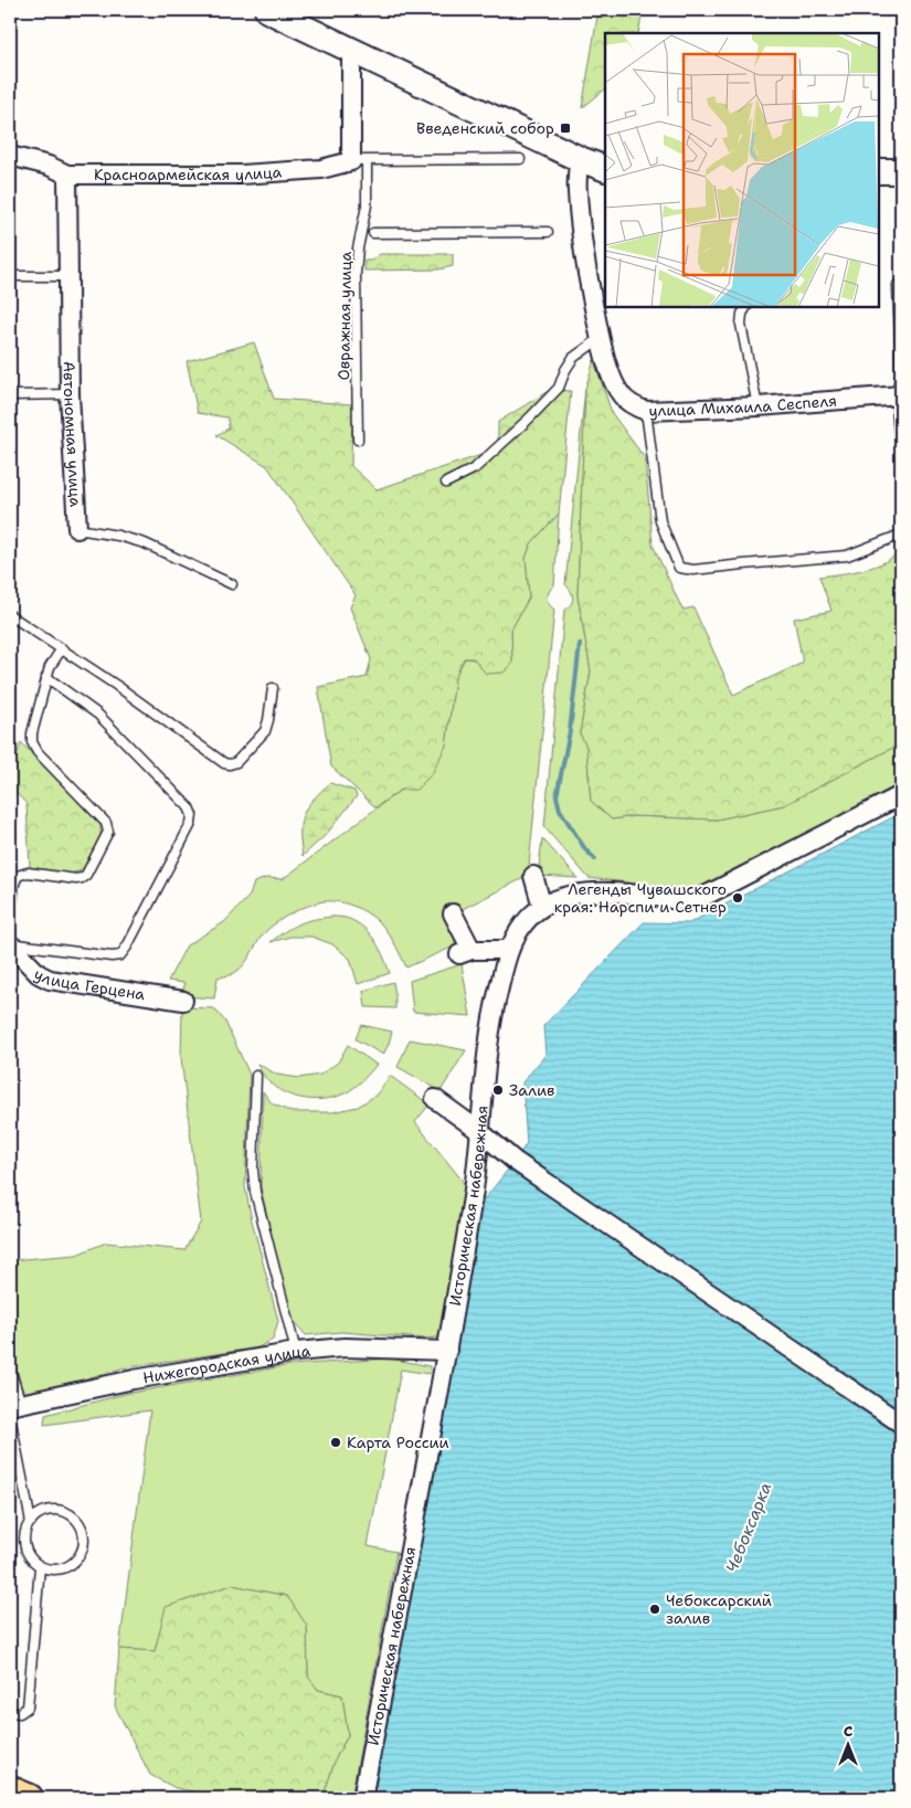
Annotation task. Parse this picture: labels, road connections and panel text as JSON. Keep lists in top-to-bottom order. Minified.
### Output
{"streets":{"street":["Красноармейская улица","улица Михаила Сеспеля","Автономная улица","улица Герцена","Историческая набережная","Нижегородская улица"],"lane":["Овражная улица"]},"crossings":[["Красноармейская улица","Овражная улица"],["Красноармейская улица","Автономная улица"],["Историческая набережная","Нижегородская улица"]],"water":["Чебоксарка"],"places":{"transit":["Введенский собор"],"other":["Легенды Чувашского края: Нарспи и Сетнер","Залив","Карта России","Чебоксарский залив"]},"north":"top"}
